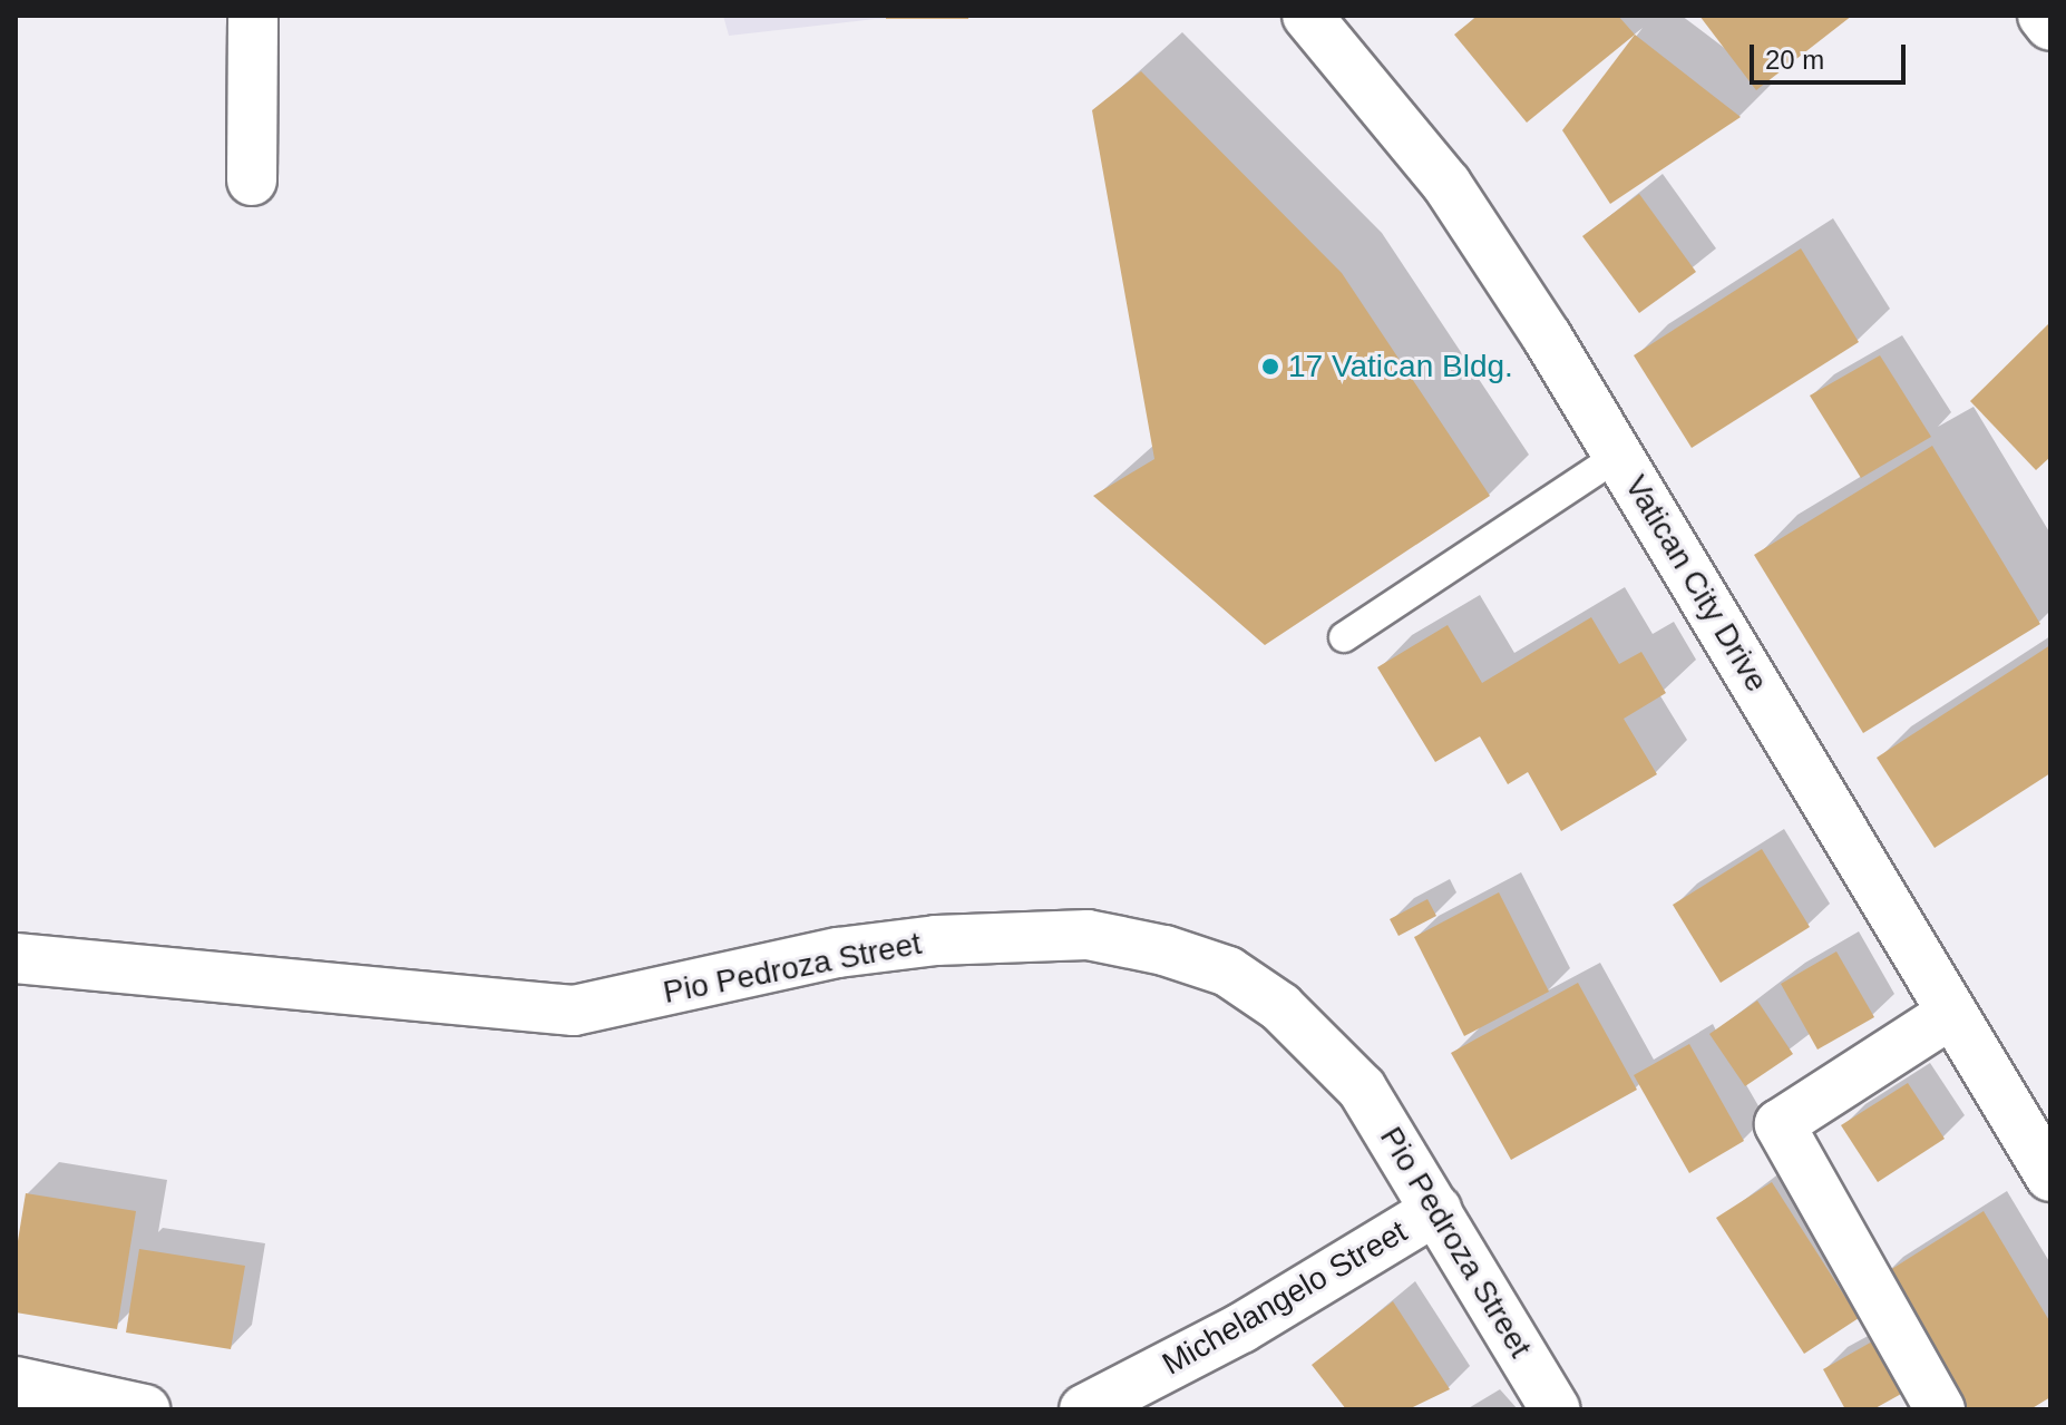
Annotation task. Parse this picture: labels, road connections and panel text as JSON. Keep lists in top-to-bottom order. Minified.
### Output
{"streets":{"street":["Vatican City Drive","Pio Pedroza Street","Michelangelo Street"]},"crossings":[["Pio Pedroza Street","Michelangelo Street"]],"places":["17 Vatican Bldg."],"scale_bar":"20 m"}
